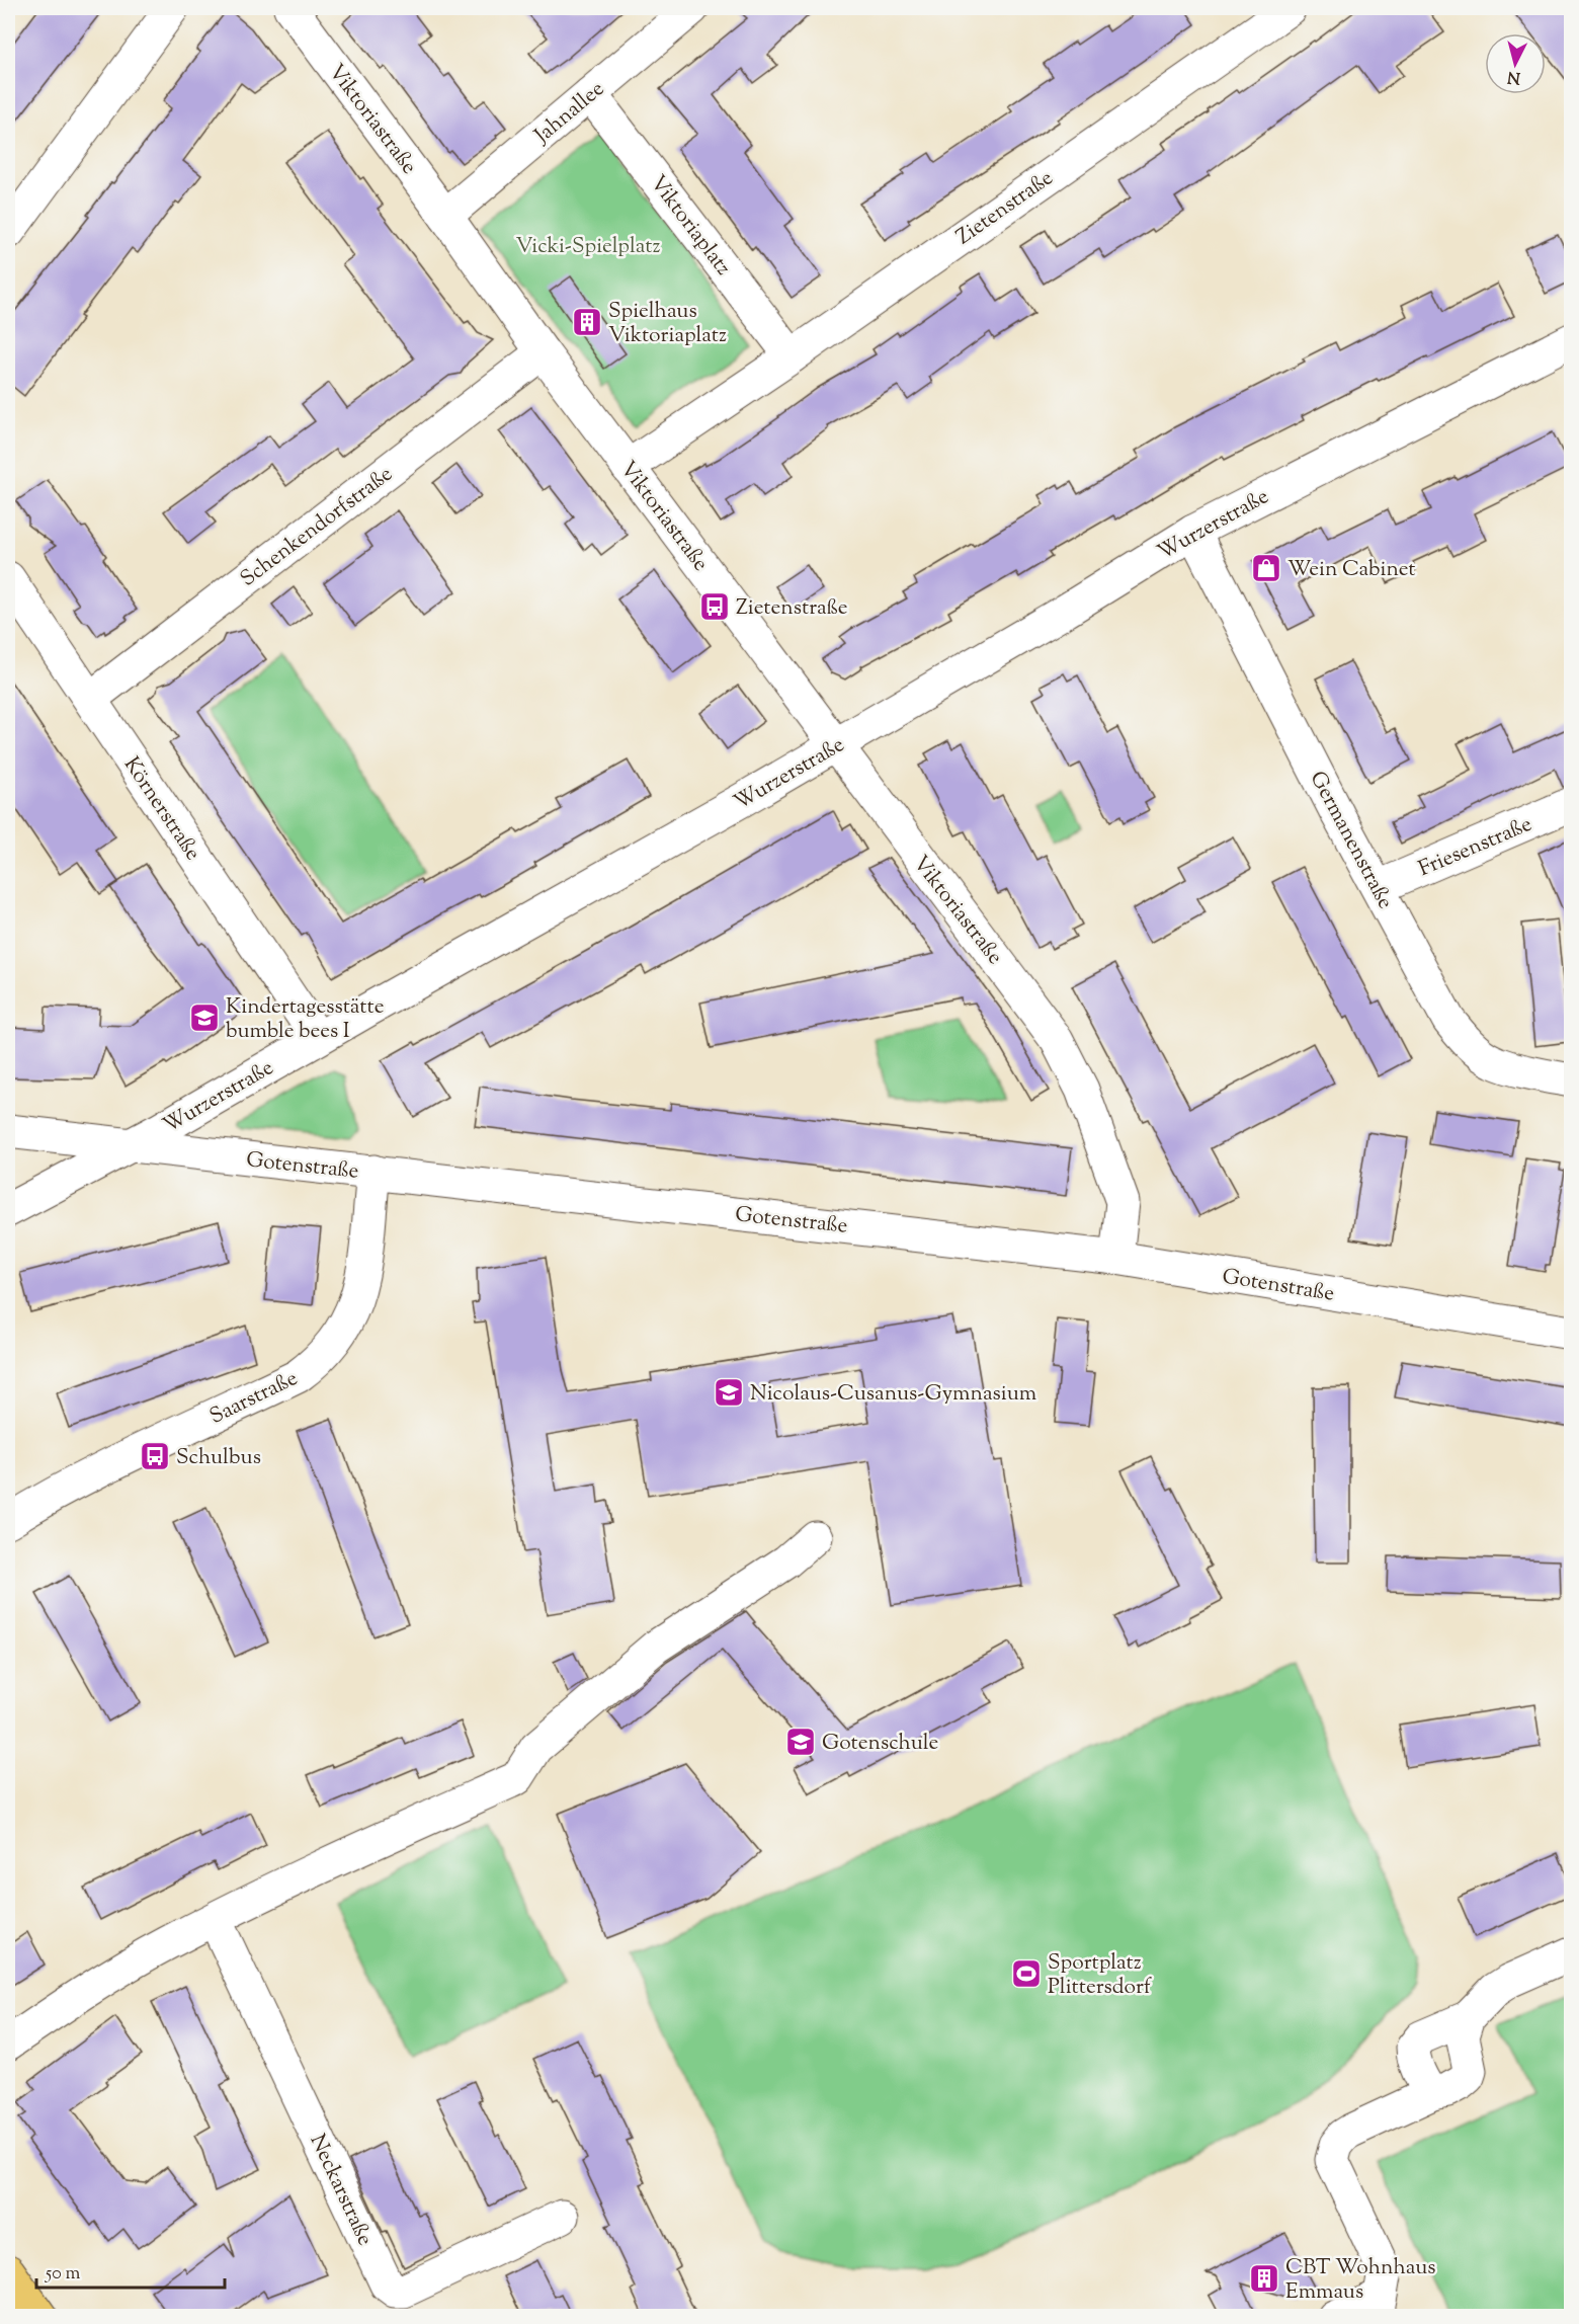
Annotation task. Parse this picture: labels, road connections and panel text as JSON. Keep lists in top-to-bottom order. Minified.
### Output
{"streets":{"street":["Jahnallee","Viktoriastraße","Zietenstraße","Viktoriaplatz","Wurzerstraße","Schenkendorfstraße","Körnerstraße","Germanenstraße","Friesenstraße","Gotenstraße","Saarstraße","Neckarstraße"]},"crossings":[["Jahnallee","Viktoriastraße"],["Jahnallee","Viktoriaplatz"],["Viktoriastraße","Zietenstraße"],["Viktoriastraße","Wurzerstraße"],["Viktoriastraße","Schenkendorfstraße"],["Viktoriastraße","Gotenstraße"],["Zietenstraße","Viktoriaplatz"],["Wurzerstraße","Körnerstraße"],["Wurzerstraße","Germanenstraße"],["Wurzerstraße","Gotenstraße"],["Schenkendorfstraße","Körnerstraße"],["Germanenstraße","Friesenstraße"],["Gotenstraße","Saarstraße"]],"parks":["Vicki-Spielplatz"],"places":{"building":["Spielhaus Viktoriaplatz","CBT Wohnhaus Emmaus"],"shop":["Wein Cabinet"],"bus stop":["Zietenstraße","Schulbus"],"school or university":["Kindertagesstätte bumble bees I","Nicolaus-Cusanus-Gymnasium","Gotenschule"],"sports":["Sportplatz Plittersdorf"]},"scale_bar":"50 m","north":"bottom"}
